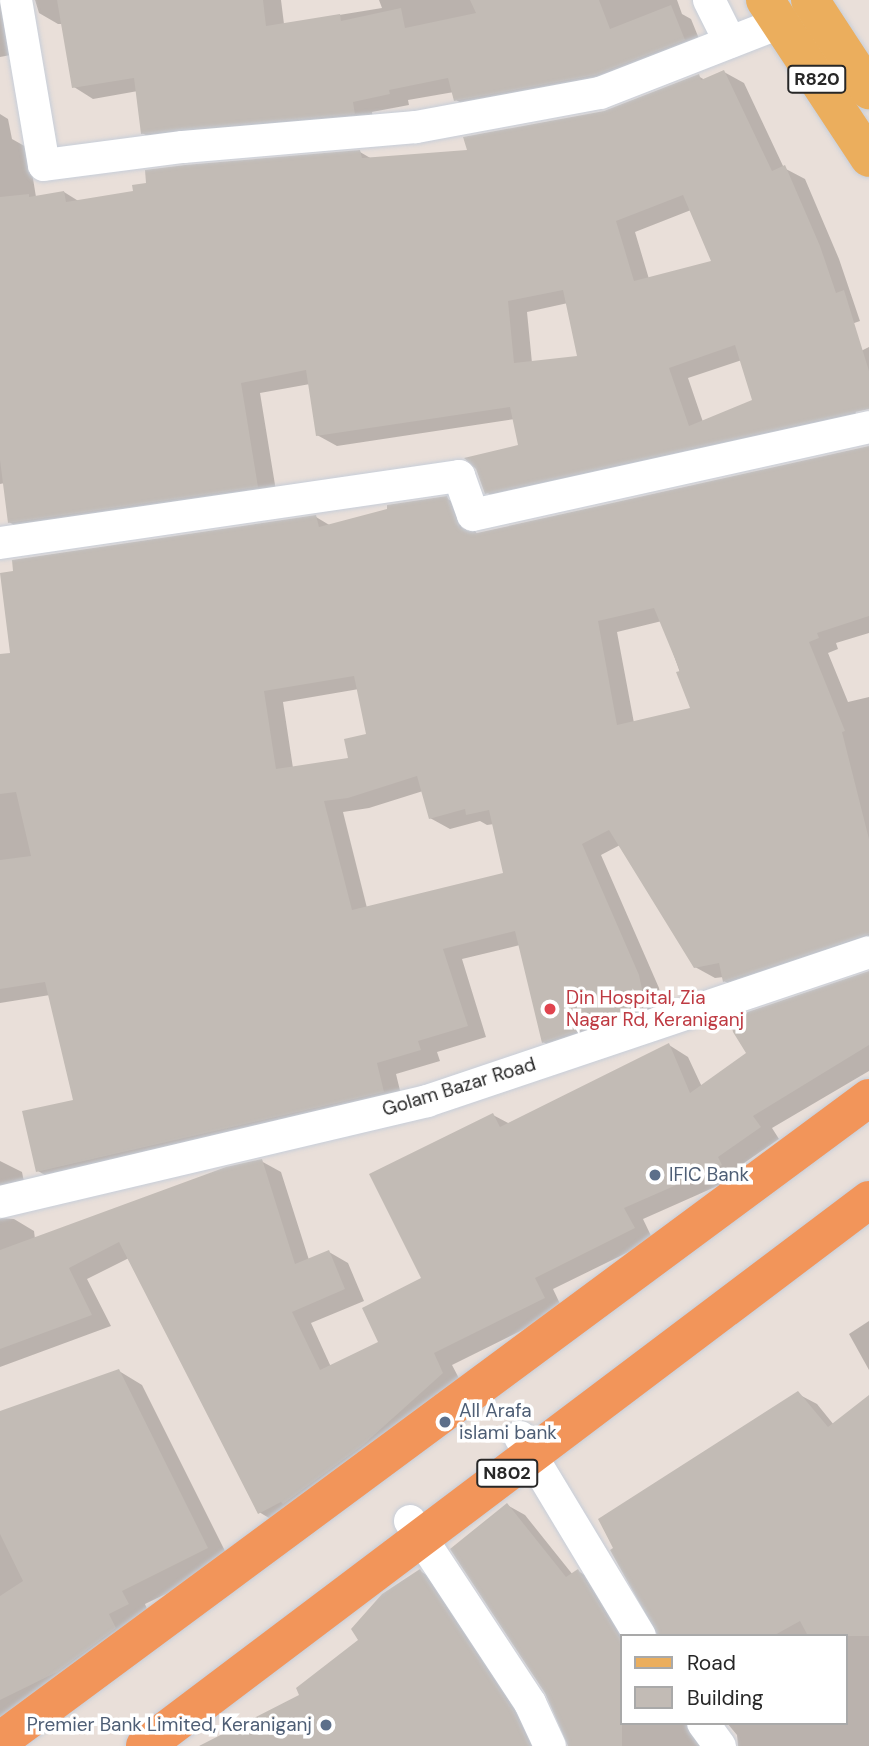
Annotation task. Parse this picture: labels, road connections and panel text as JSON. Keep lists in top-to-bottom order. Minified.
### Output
{"streets":{"highway":["N802"],"main road":["R820"],"street":["Golam Bazar Road"]},"places":["Din Hospital, Zia Nagar Rd, Keraniganj","IFIC Bank","All Arafa islami bank","Premier Bank Limited, Keraniganj"],"legend":["Road","Building"]}
